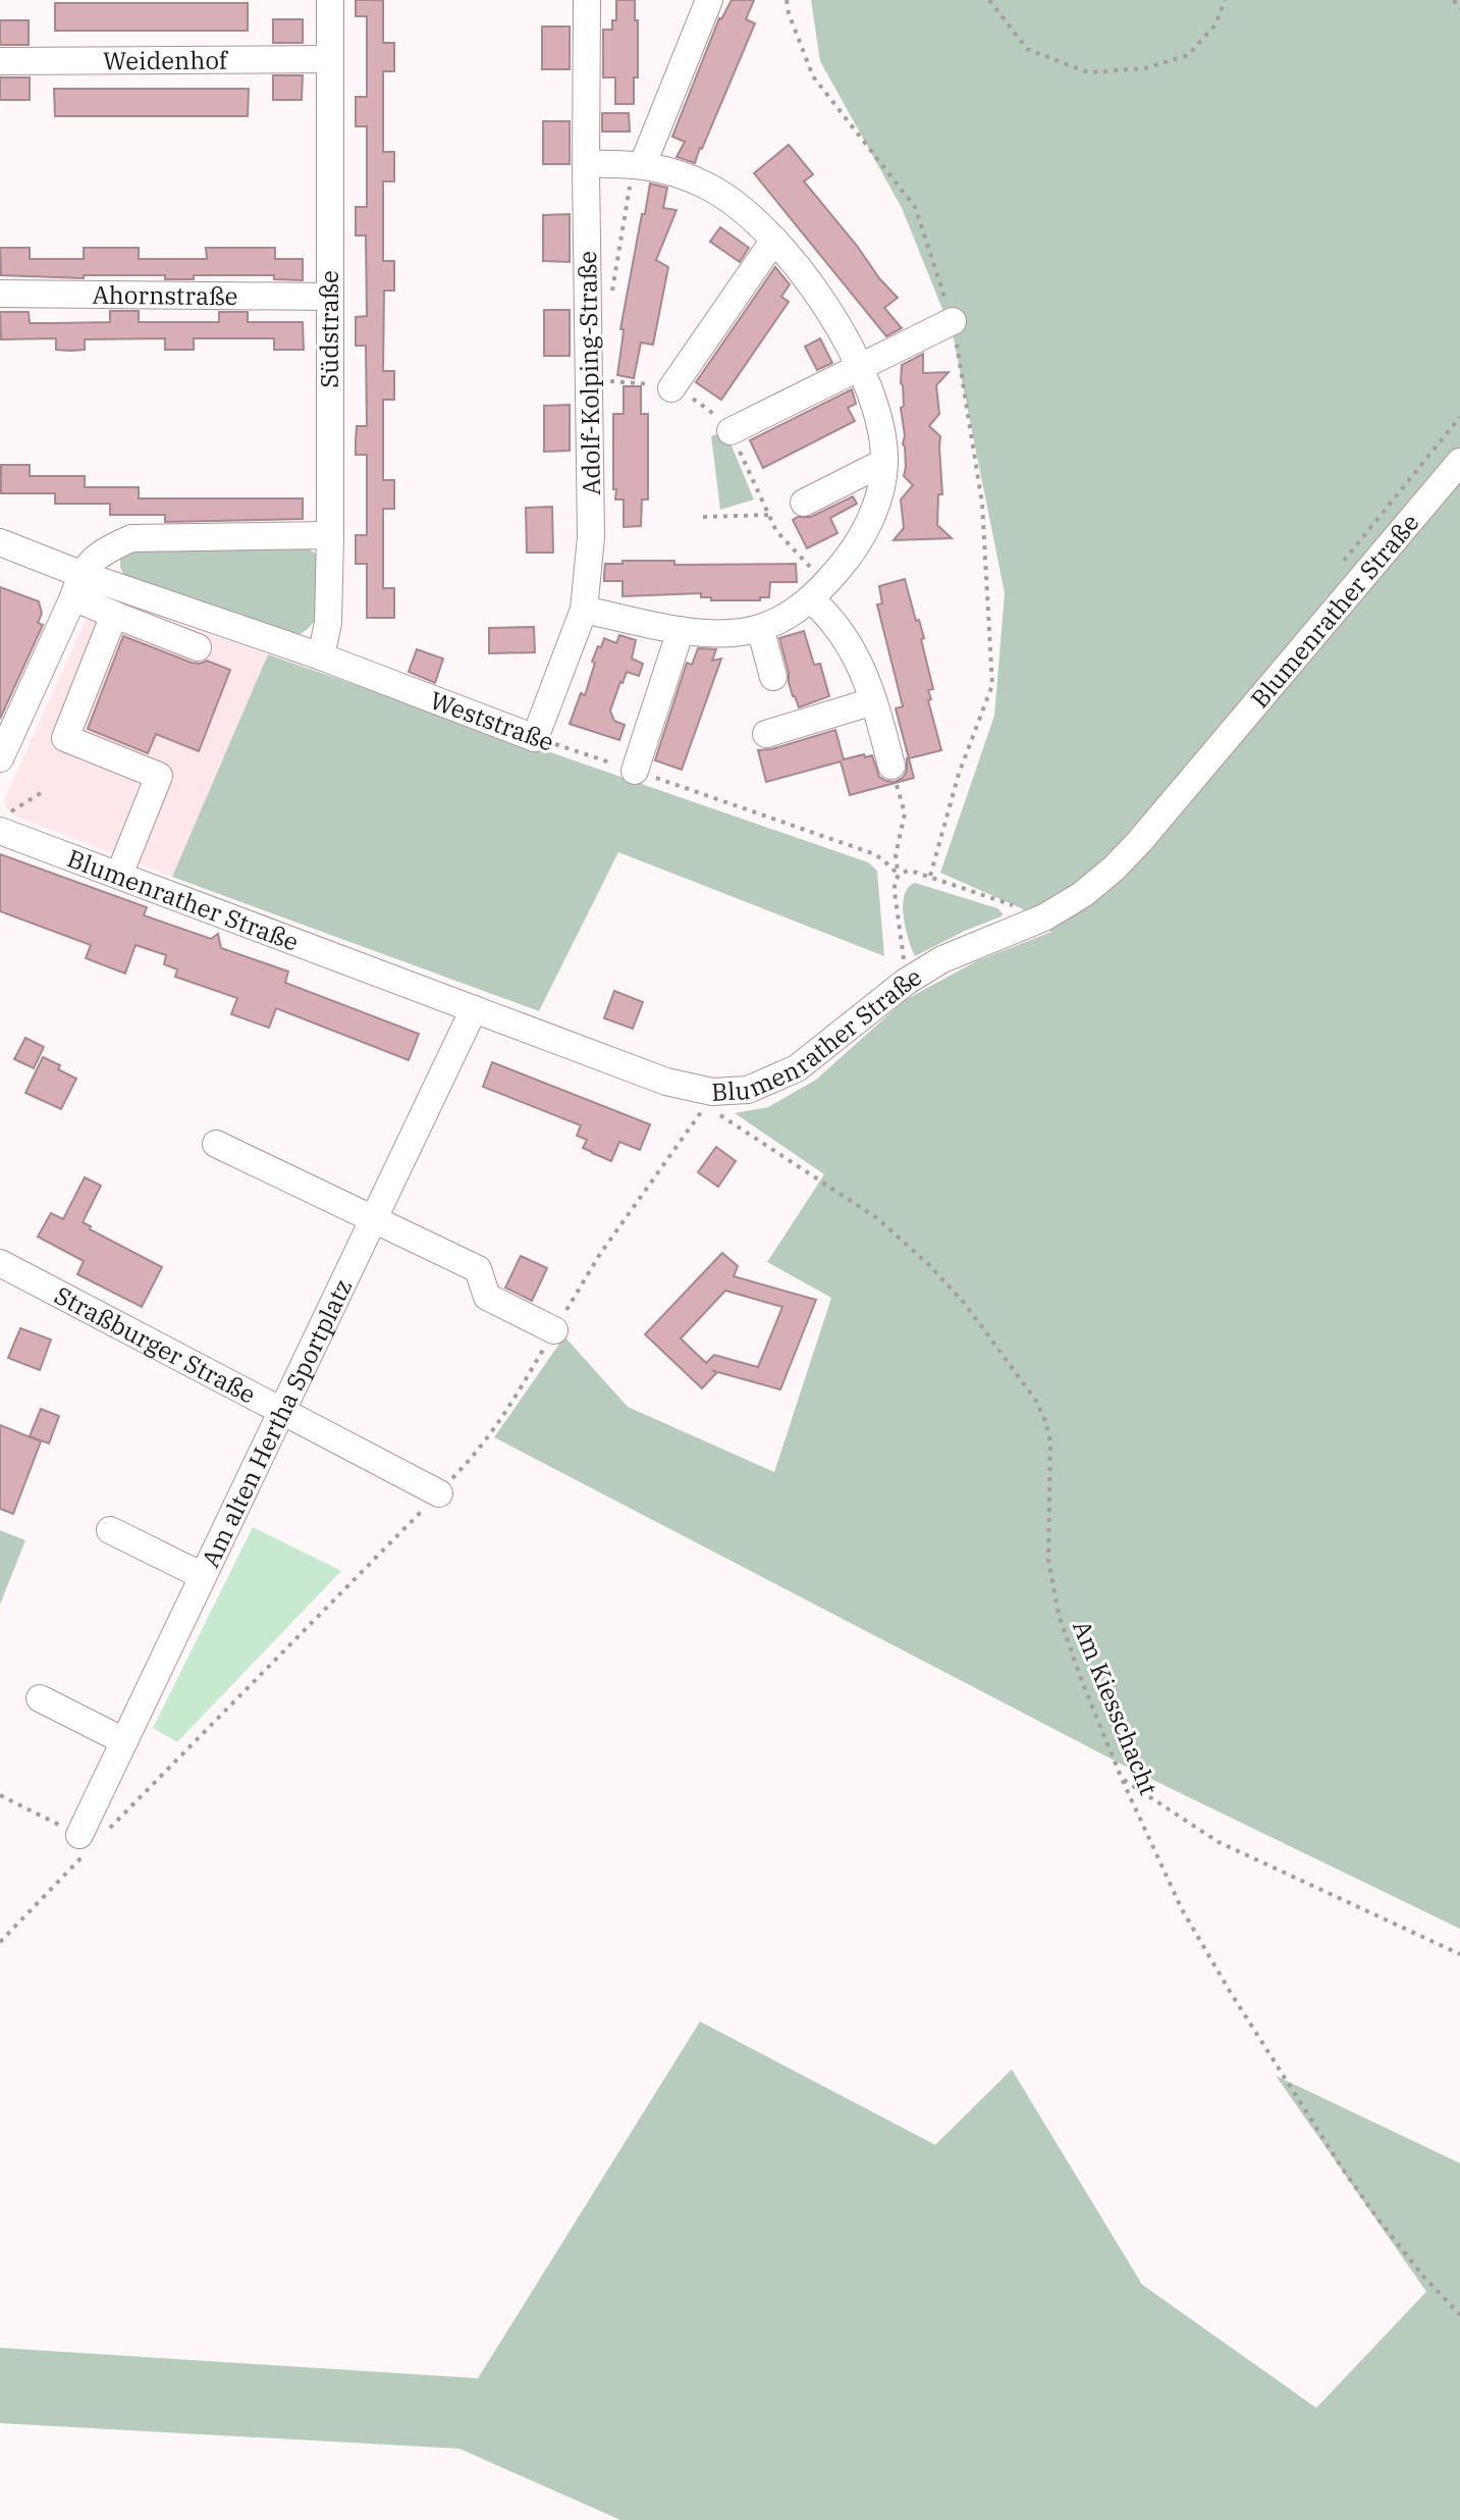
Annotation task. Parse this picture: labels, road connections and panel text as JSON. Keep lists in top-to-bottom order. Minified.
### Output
{"streets":{"street":["Weidenhof","Ahornstraße","Südstraße","Adolf-Kolping-Straße","Blumenrather Straße","Weststraße","Straßburger Straße","Am alten Hertha Sportplatz"],"path":["Am Kiesschacht"]},"crossings":[["Weidenhof","Südstraße"],["Ahornstraße","Südstraße"],["Südstraße","Weststraße"],["Adolf-Kolping-Straße","Weststraße"],["Blumenrather Straße","Am alten Hertha Sportplatz"],["Straßburger Straße","Am alten Hertha Sportplatz"]]}
